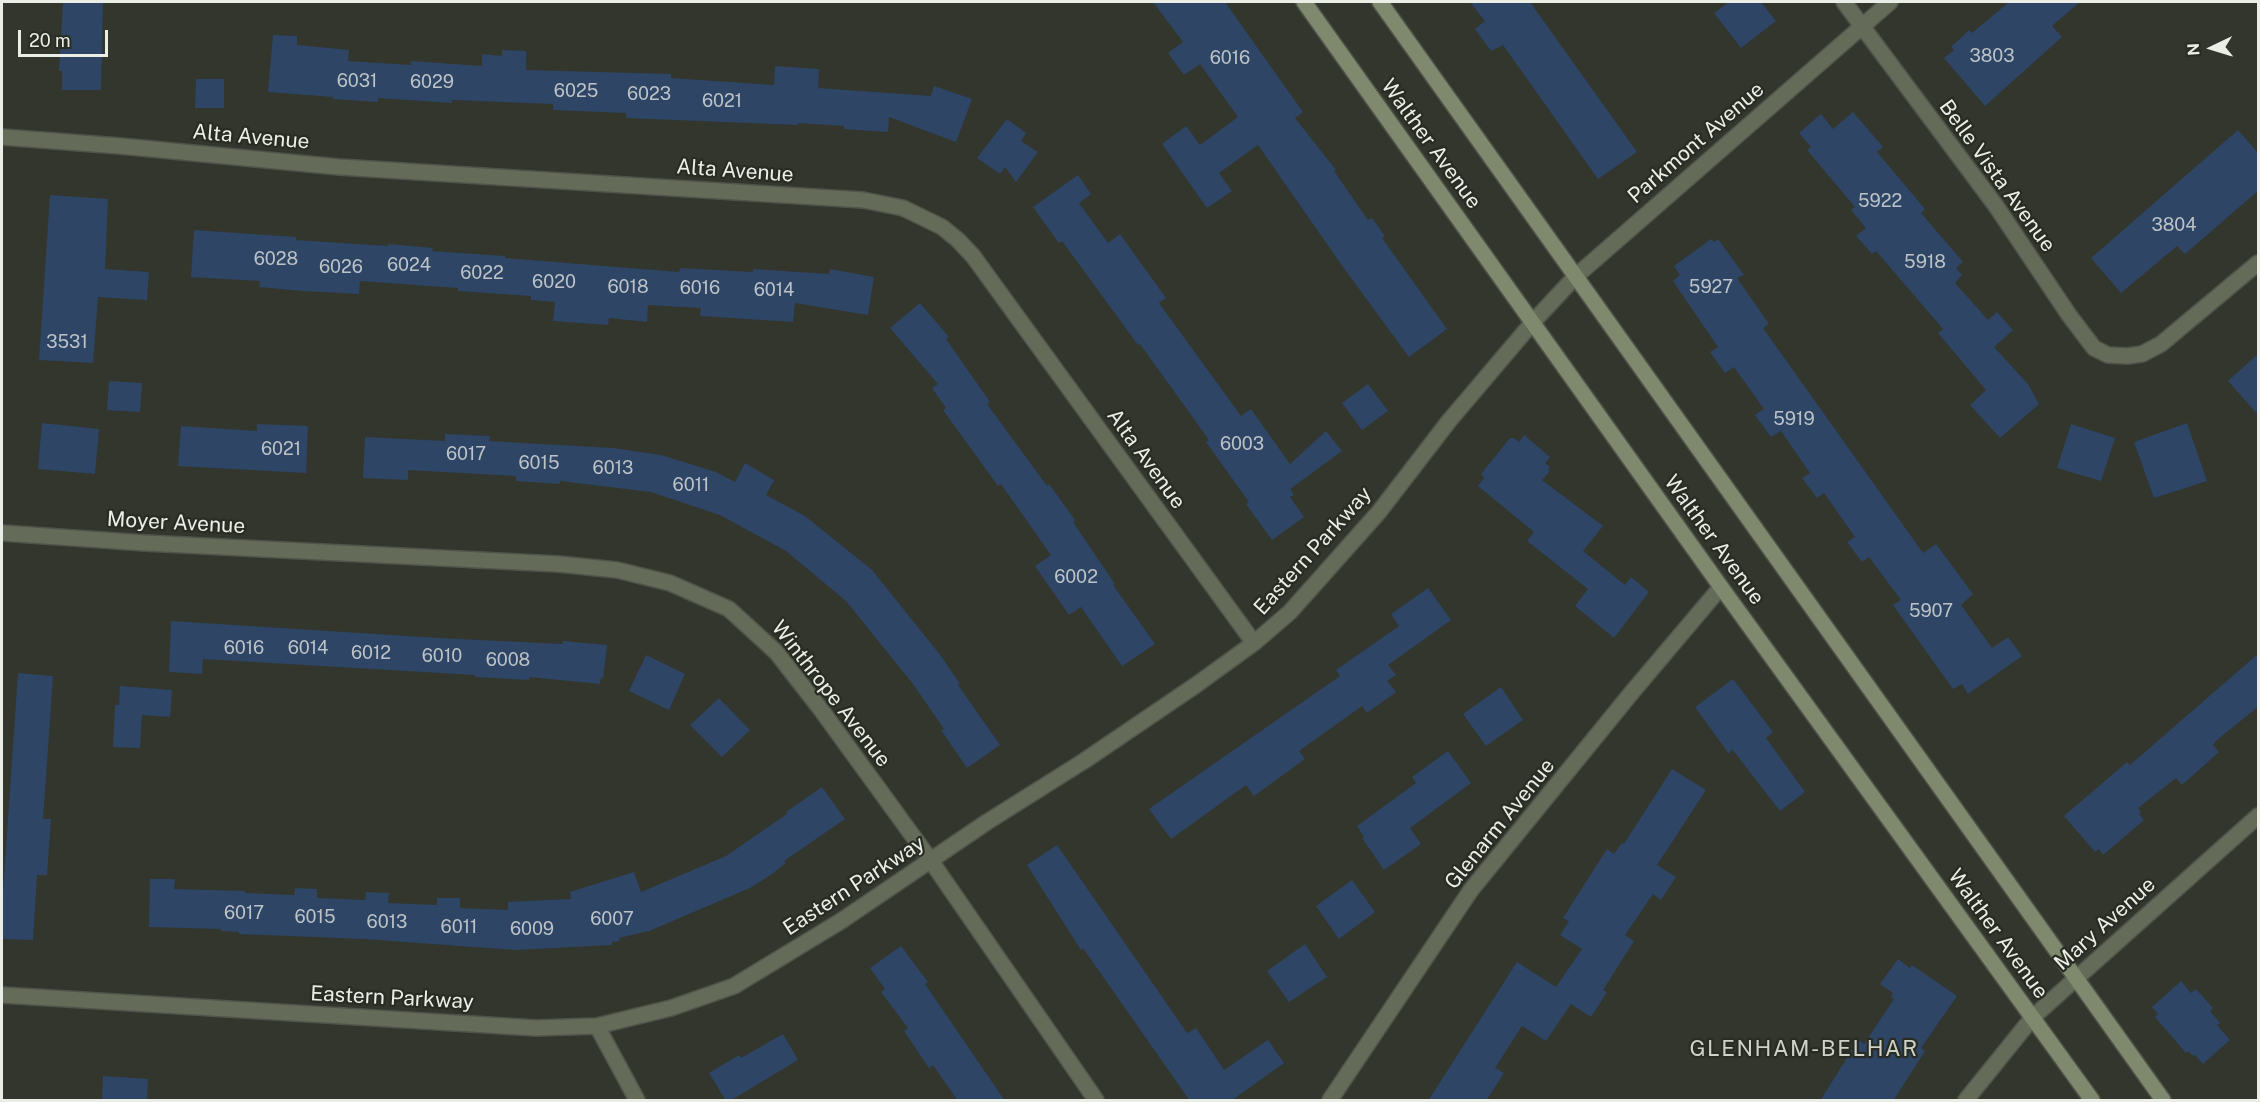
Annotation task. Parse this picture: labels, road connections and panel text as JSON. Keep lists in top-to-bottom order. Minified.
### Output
{"streets":{"main road":["Walther Avenue"],"street":["Alta Avenue","Parkmont Avenue","Belle Vista Avenue","Moyer Avenue","Eastern Parkway","Winthrope Avenue","Glenarm Avenue","Mary Avenue"]},"crossings":[["Alta Avenue","Eastern Parkway"],["Parkmont Avenue","Walther Avenue"],["Parkmont Avenue","Belle Vista Avenue"],["Parkmont Avenue","Eastern Parkway"],["Walther Avenue","Eastern Parkway"],["Walther Avenue","Glenarm Avenue"],["Walther Avenue","Mary Avenue"],["Moyer Avenue","Winthrope Avenue"],["Eastern Parkway","Winthrope Avenue"]],"districts":["GLENHAM-BELHAR"],"house_numbers":["3803","6016","6031","6029","6025","6023","6021","5922","3804","6028","5918","6024","6026","6022","6020","6018","5927","6016","6014","3531","5919","6003","6021","6017","6015","6013","6011","6002","5907","6016","6014","6012","6010","6008","6017","6015","6007","6013","6011","6009"],"scale_bar":"20 m","north":"left"}
